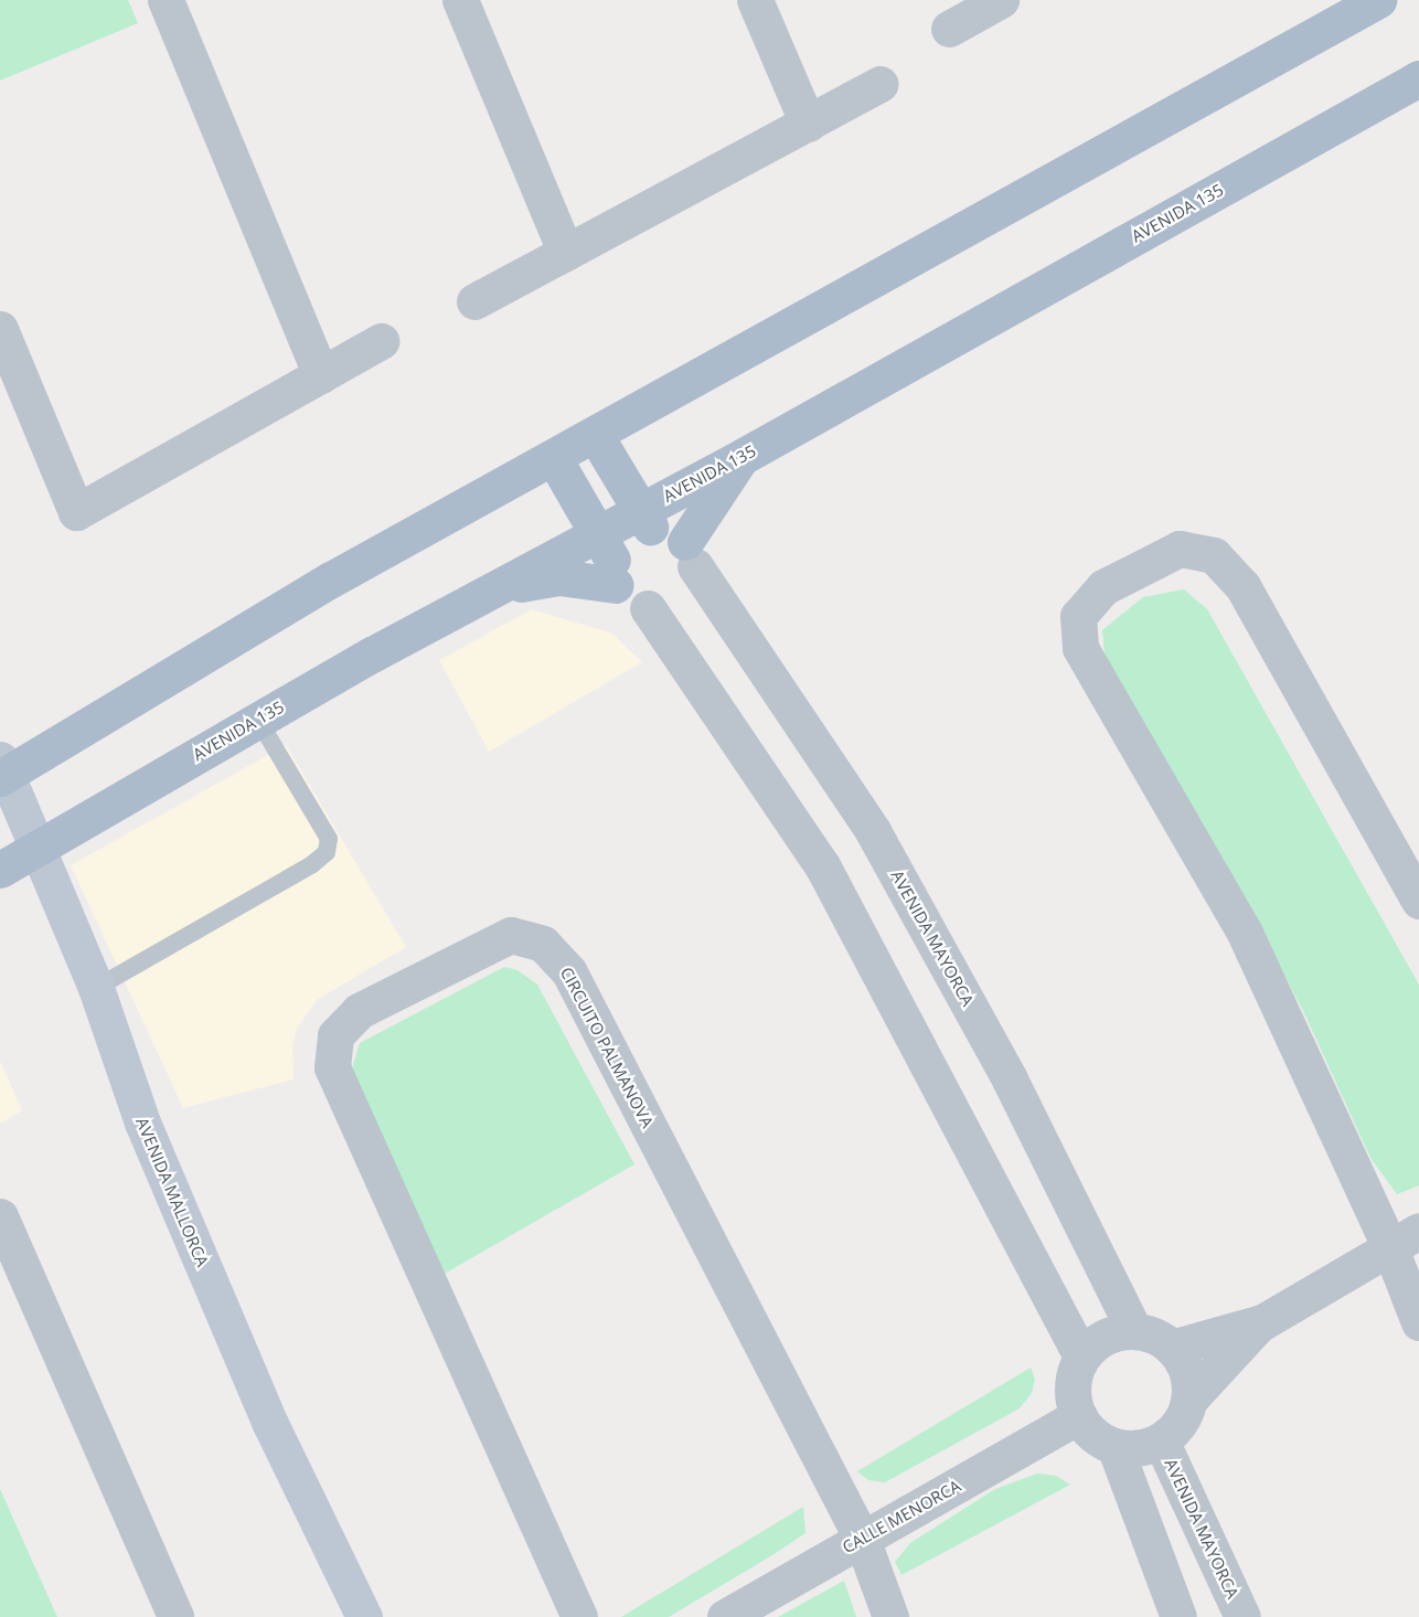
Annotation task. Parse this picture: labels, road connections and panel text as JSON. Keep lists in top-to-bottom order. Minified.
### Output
{"streets":{"main road":["AVENIDA 135","AVENIDA MALLORCA"],"street":["AVENIDA MAYORCA","CIRCUITO PALMANOVA","CALLE MENORCA"]},"crossings":[["AVENIDA 135","AVENIDA MAYORCA"],["AVENIDA 135","AVENIDA MALLORCA"],["AVENIDA MAYORCA","CALLE MENORCA"],["CIRCUITO PALMANOVA","CALLE MENORCA"]]}
